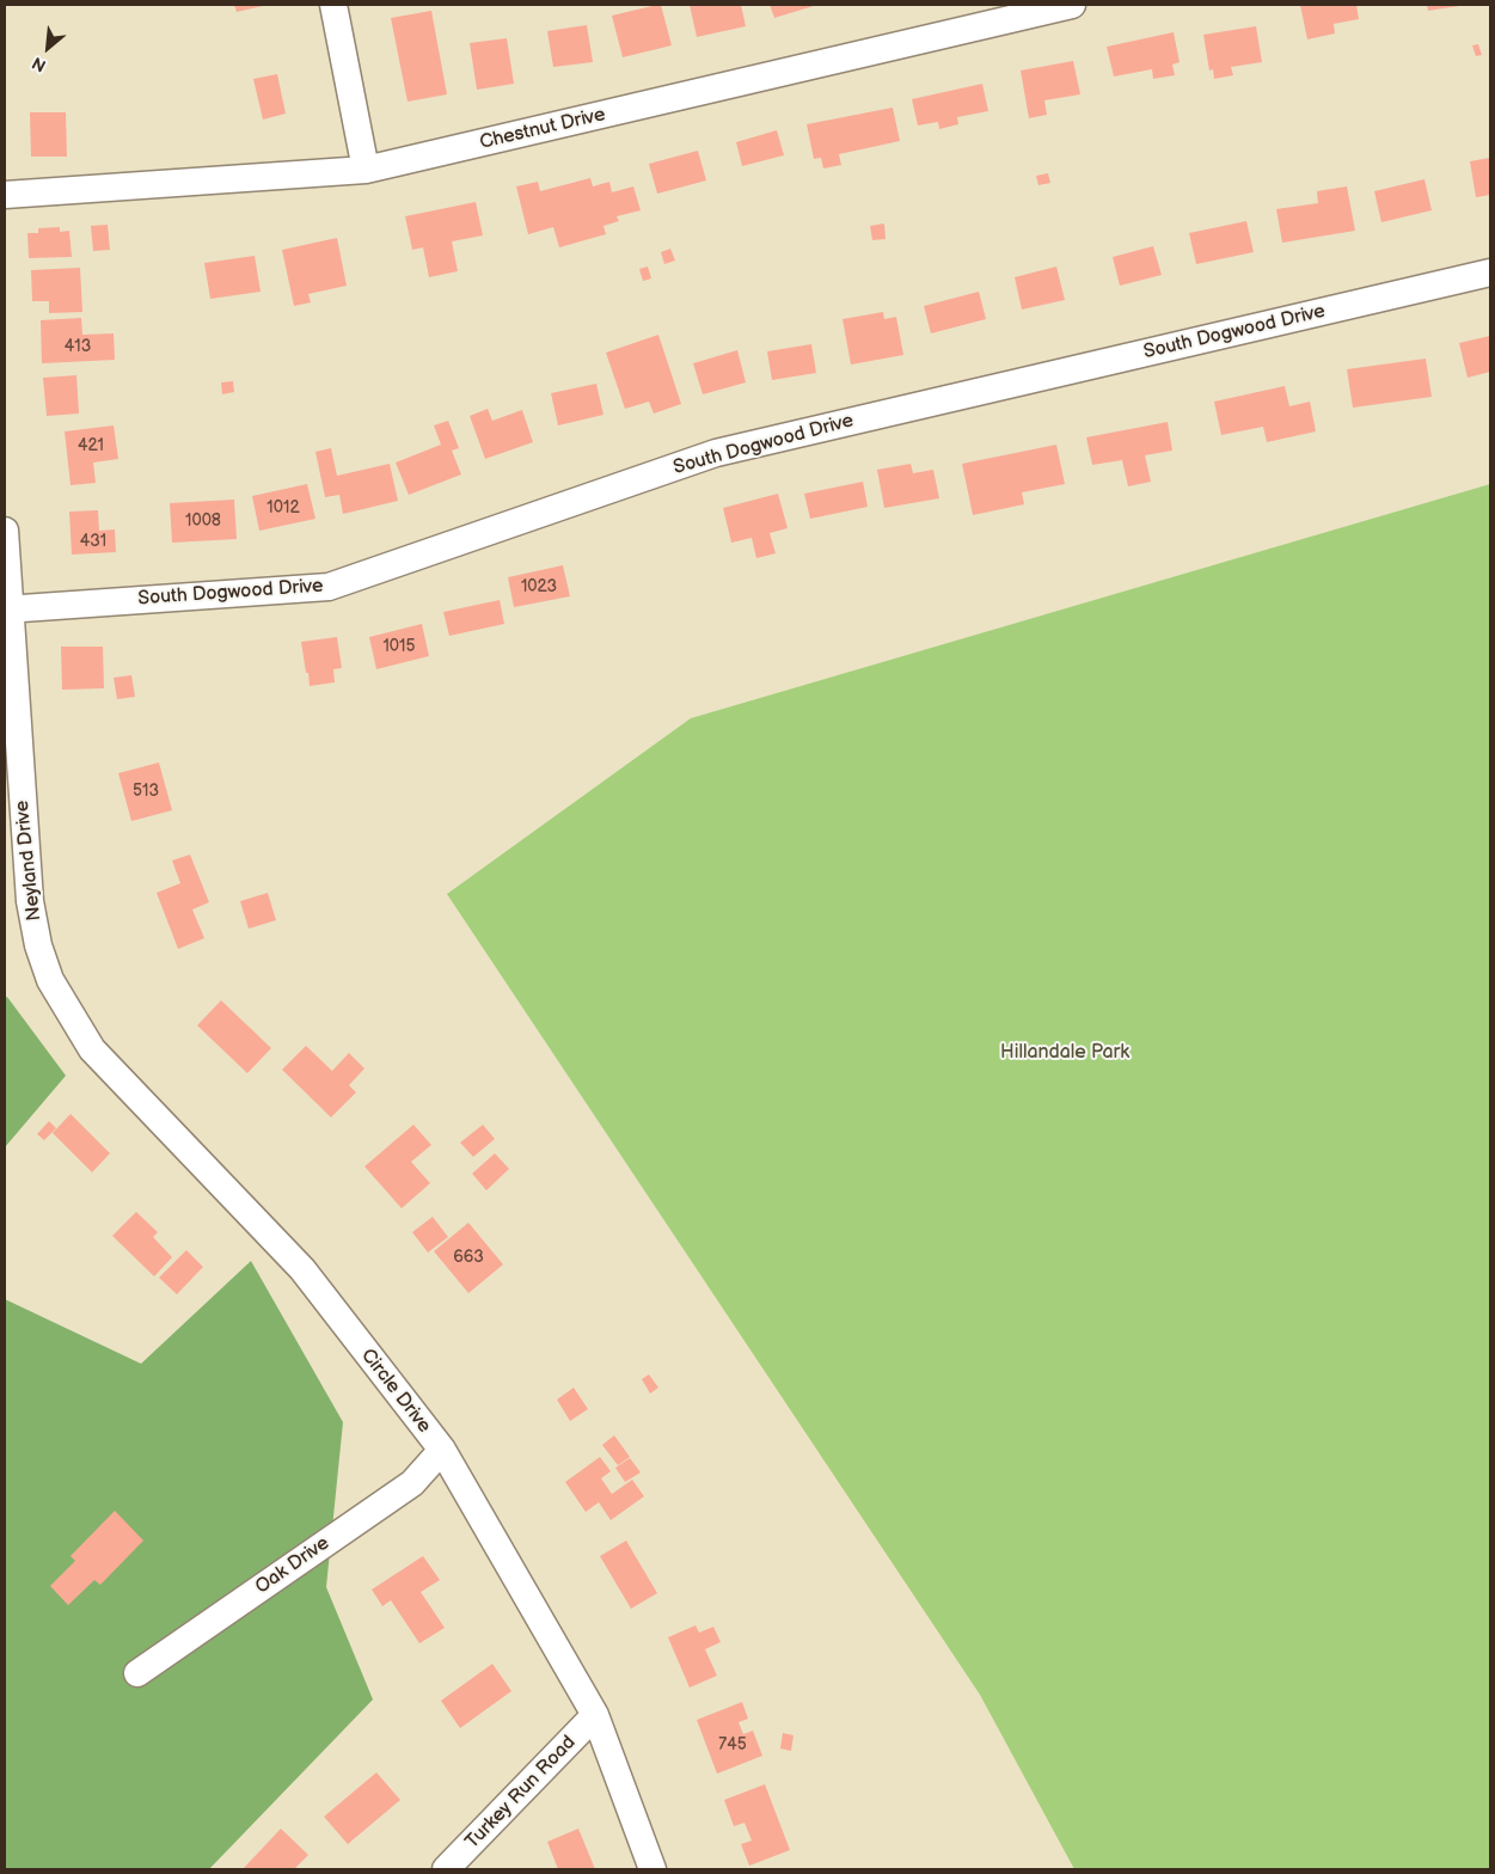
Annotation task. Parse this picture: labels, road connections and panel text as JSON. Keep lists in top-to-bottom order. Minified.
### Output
{"streets":{"street":["Chestnut Drive","South Dogwood Drive","Neyland Drive","Circle Drive","Oak Drive","Turkey Run Road"]},"crossings":[["South Dogwood Drive","Neyland Drive"],["Neyland Drive","Circle Drive"],["Circle Drive","Oak Drive"],["Circle Drive","Turkey Run Road"]],"parks":["Hillandale Park"],"house_numbers":["413","421","1012","1008","431","1023","1015","513","663","745"],"north":"bottom left"}
